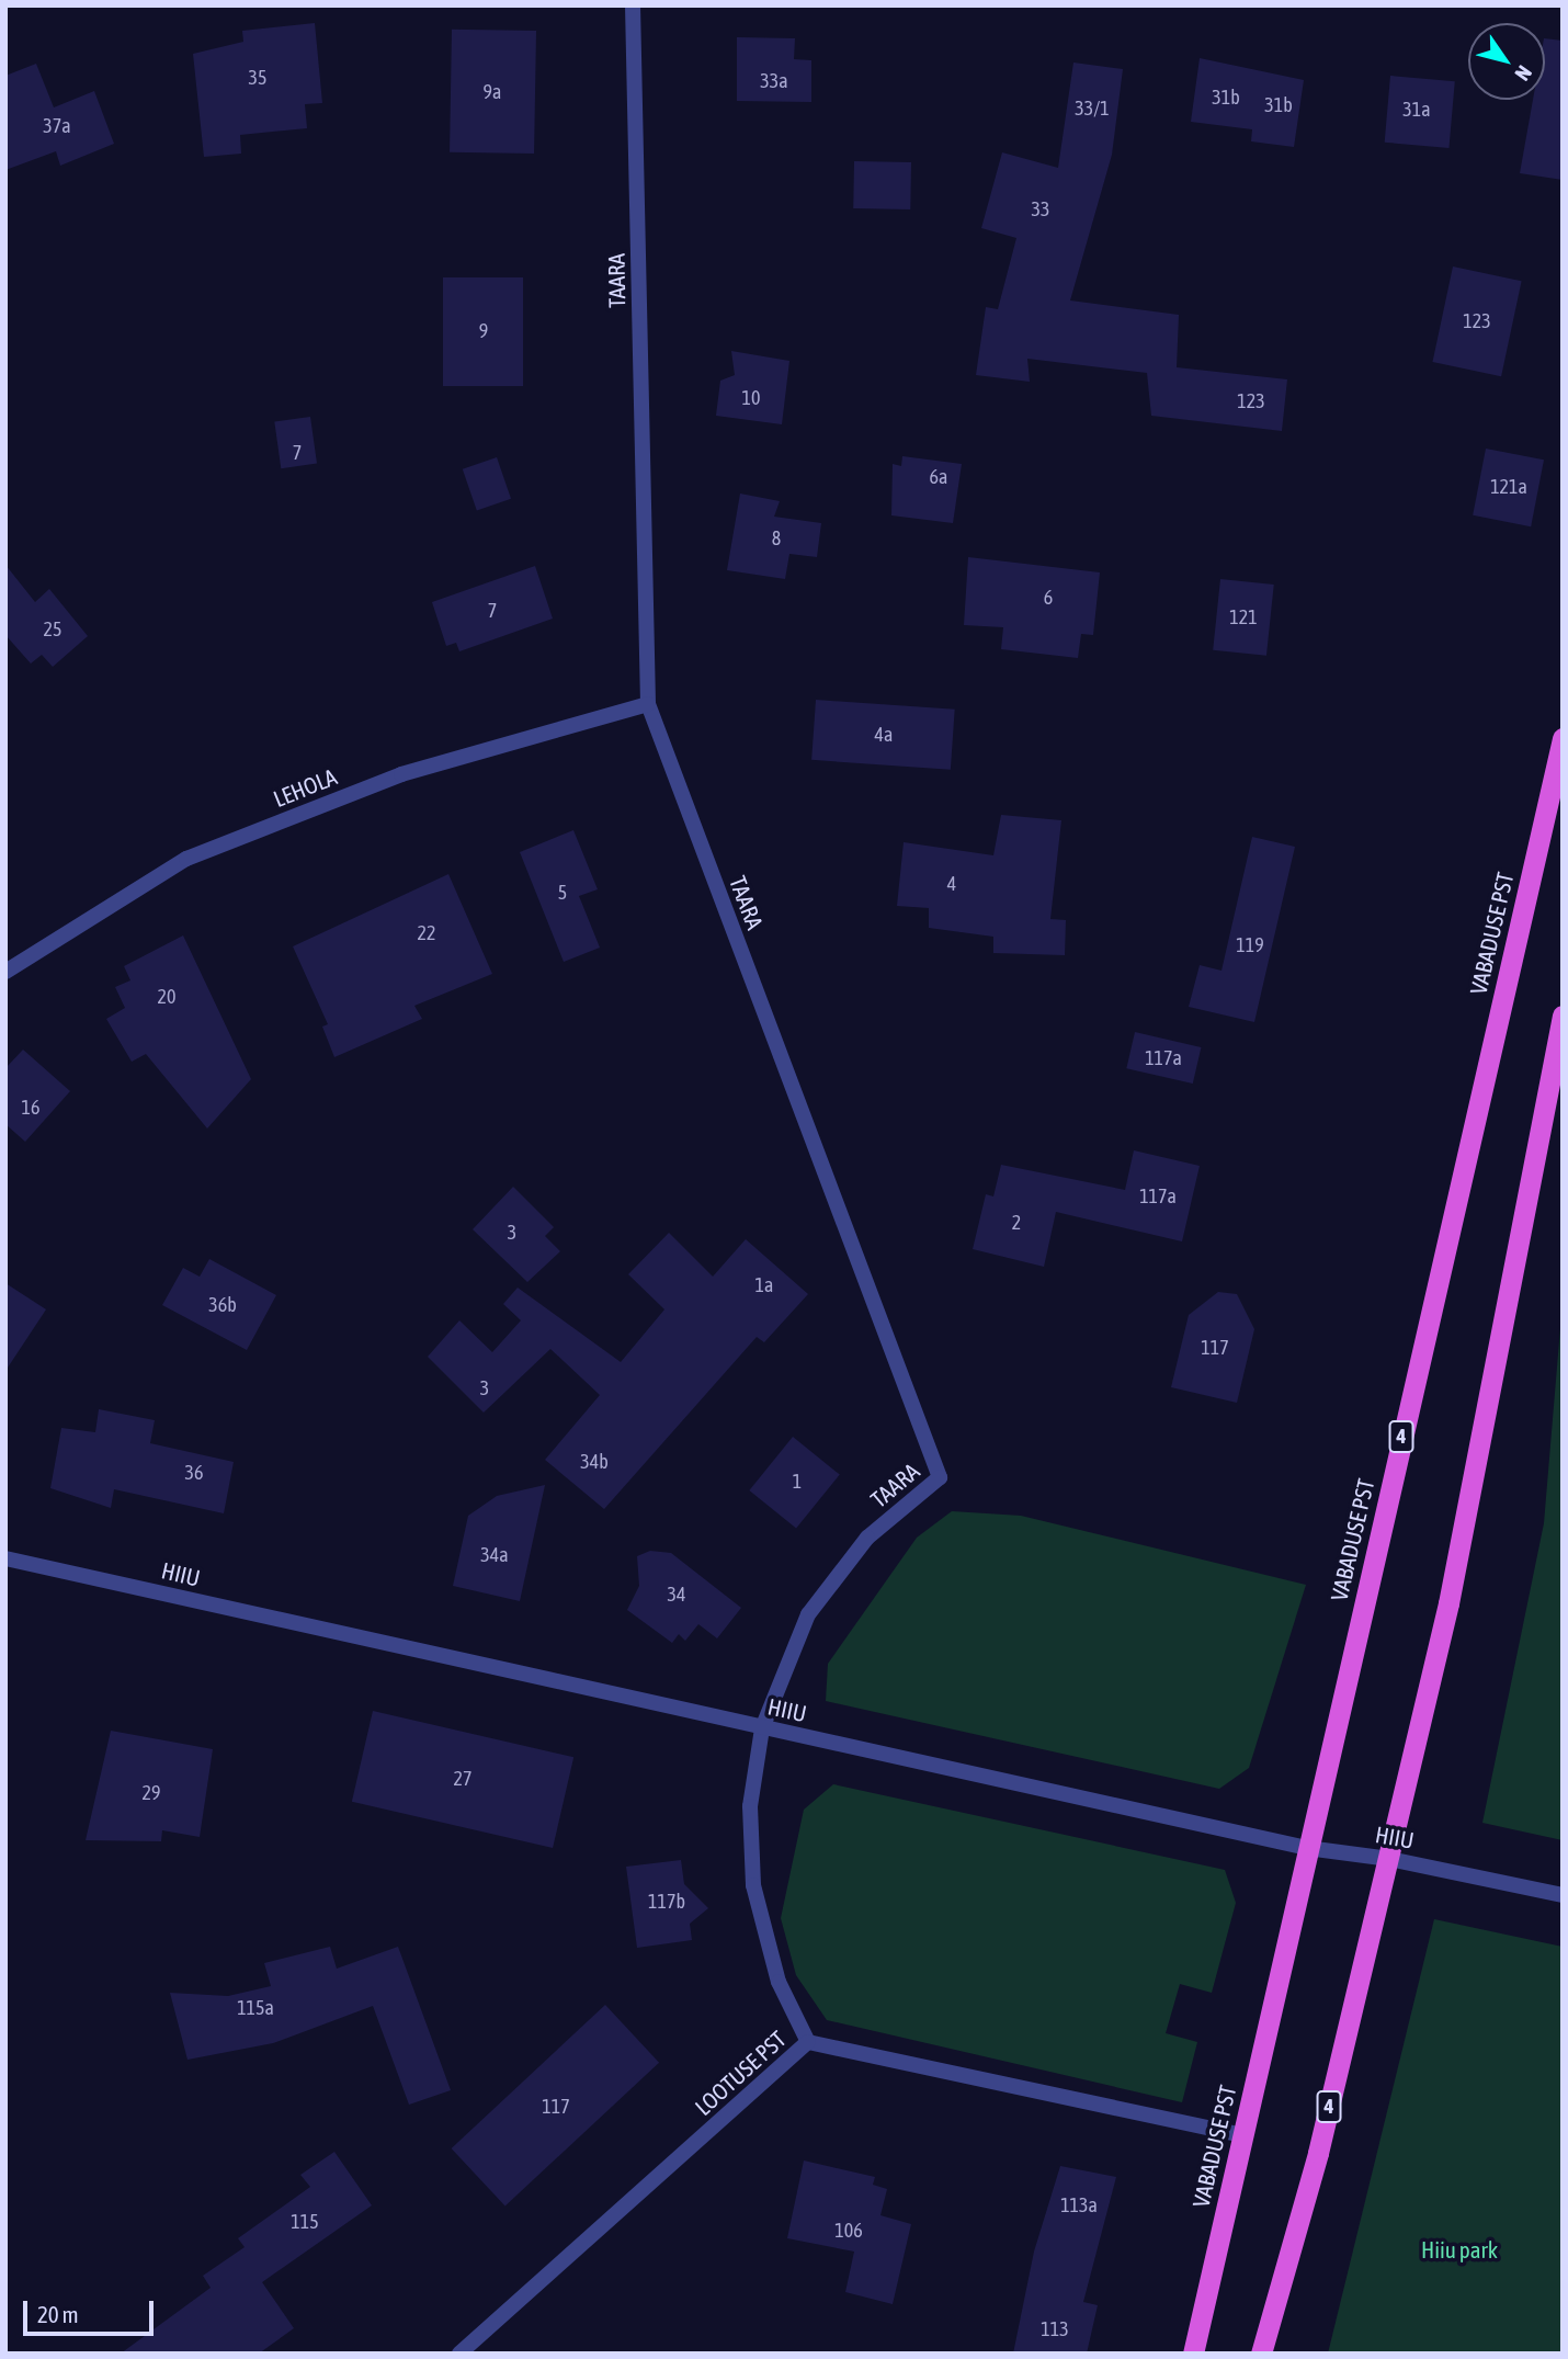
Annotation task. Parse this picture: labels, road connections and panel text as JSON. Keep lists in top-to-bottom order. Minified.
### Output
{"streets":{"highway":["VABADUSE PST","4"],"street":["TAARA","LEHOLA","HIIU","LOOTUSE PST"]},"crossings":[["TAARA","LEHOLA"],["TAARA","HIIU"],["TAARA","LOOTUSE PST"],["VABADUSE PST","HIIU"],["4","HIIU"],["HIIU","LOOTUSE PST"]],"parks":["Hiiu park"],"house_numbers":["35","33a","9a","31b","31b","33/1","31a","37a","33","123","9","10","123","7","6a","121a","8","6","7","121","25","4a","4","5","22","119","20","117a","16","117a","2","3","1a","36b","117","3","34b","36","1","34a","34","27","29","117b","115a","117","113a","115","106","113"],"scale_bar":"20 m","north":"bottom right"}
